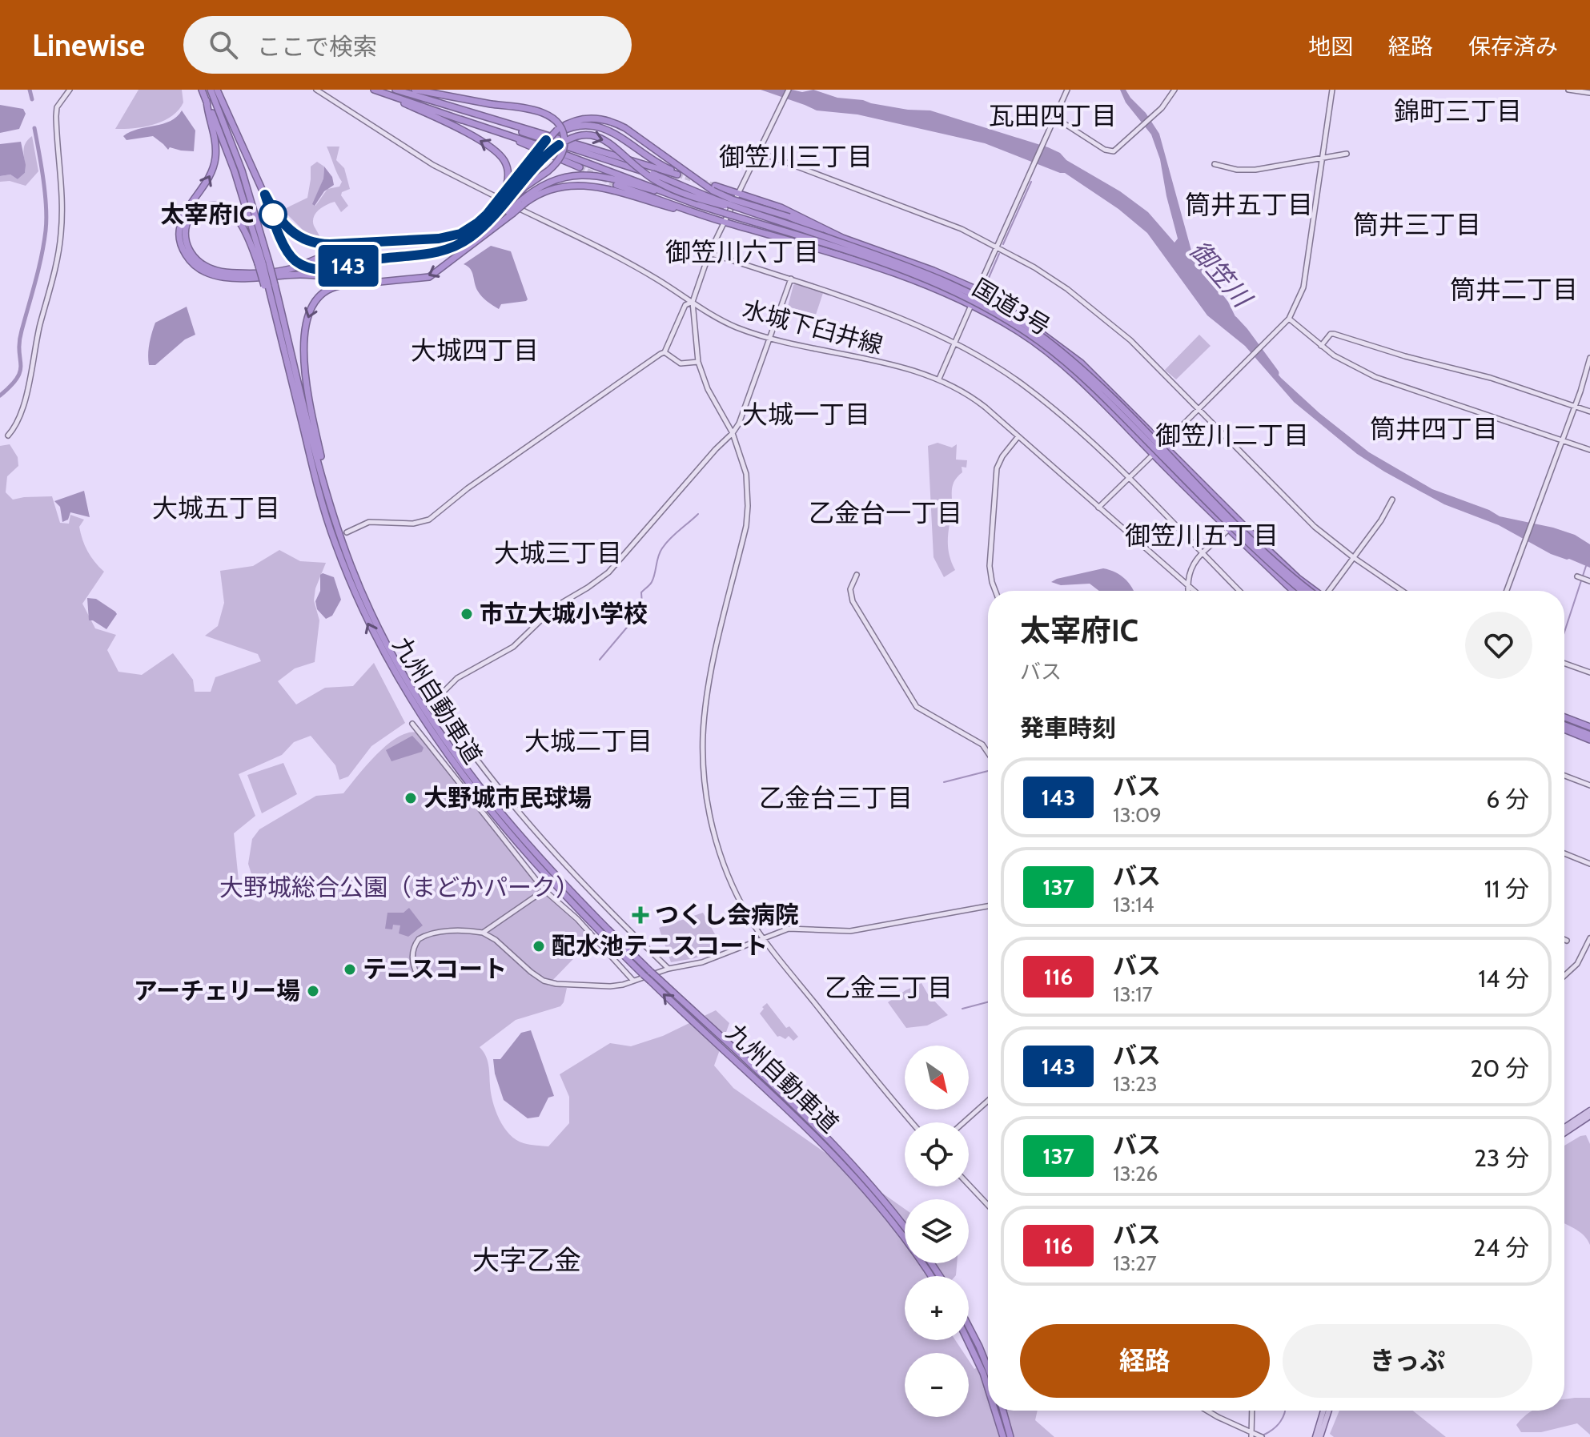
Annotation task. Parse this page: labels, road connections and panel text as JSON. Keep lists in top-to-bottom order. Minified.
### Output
{"streets":{"highway":["国道3号","九州自動車道"],"street":["水城下臼井線"]},"districts":["錦町三丁目","瓦田四丁目","御笠川三丁目","筒井五丁目","筒井三丁目","御笠川六丁目","筒井二丁目","大城四丁目","大城一丁目","筒井四丁目","御笠川二丁目","大城五丁目","乙金台一丁目","御笠川五丁目","大城三丁目","大城二丁目","乙金台三丁目","乙金三丁目","大字乙金"],"water":["御笠川"],"parks":["大野城総合公園（まどかパーク）"],"places":{"other":["太宰府IC","市立大城小学校","大野城市民球場","配水池テニスコート","テニスコート","アーチェリー場"],"health":["つくし会病院"]},"lines":["bus line 143"],"north":"bottom right","page":{"header":"Linewise","search":"ここで検索","nav":["地図","経路","保存済み"],"on_map":"143","heading":[["太宰府IC","バス"],"発車時刻"],"list":[{"mark":"143","name":"バス","note":"13:09","value":"6 分"},{"mark":"137","name":"バス","note":"13:14","value":"11 分"},{"mark":"116","name":"バス","note":"13:17","value":"14 分"},{"mark":"143","name":"バス","note":"13:23","value":"20 分"},{"mark":"137","name":"バス","note":"13:26","value":"23 分"},{"mark":"116","name":"バス","note":"13:27","value":"24 分"}],"map_buttons":["+","−"],"buttons":["経路","きっぷ"]}}
